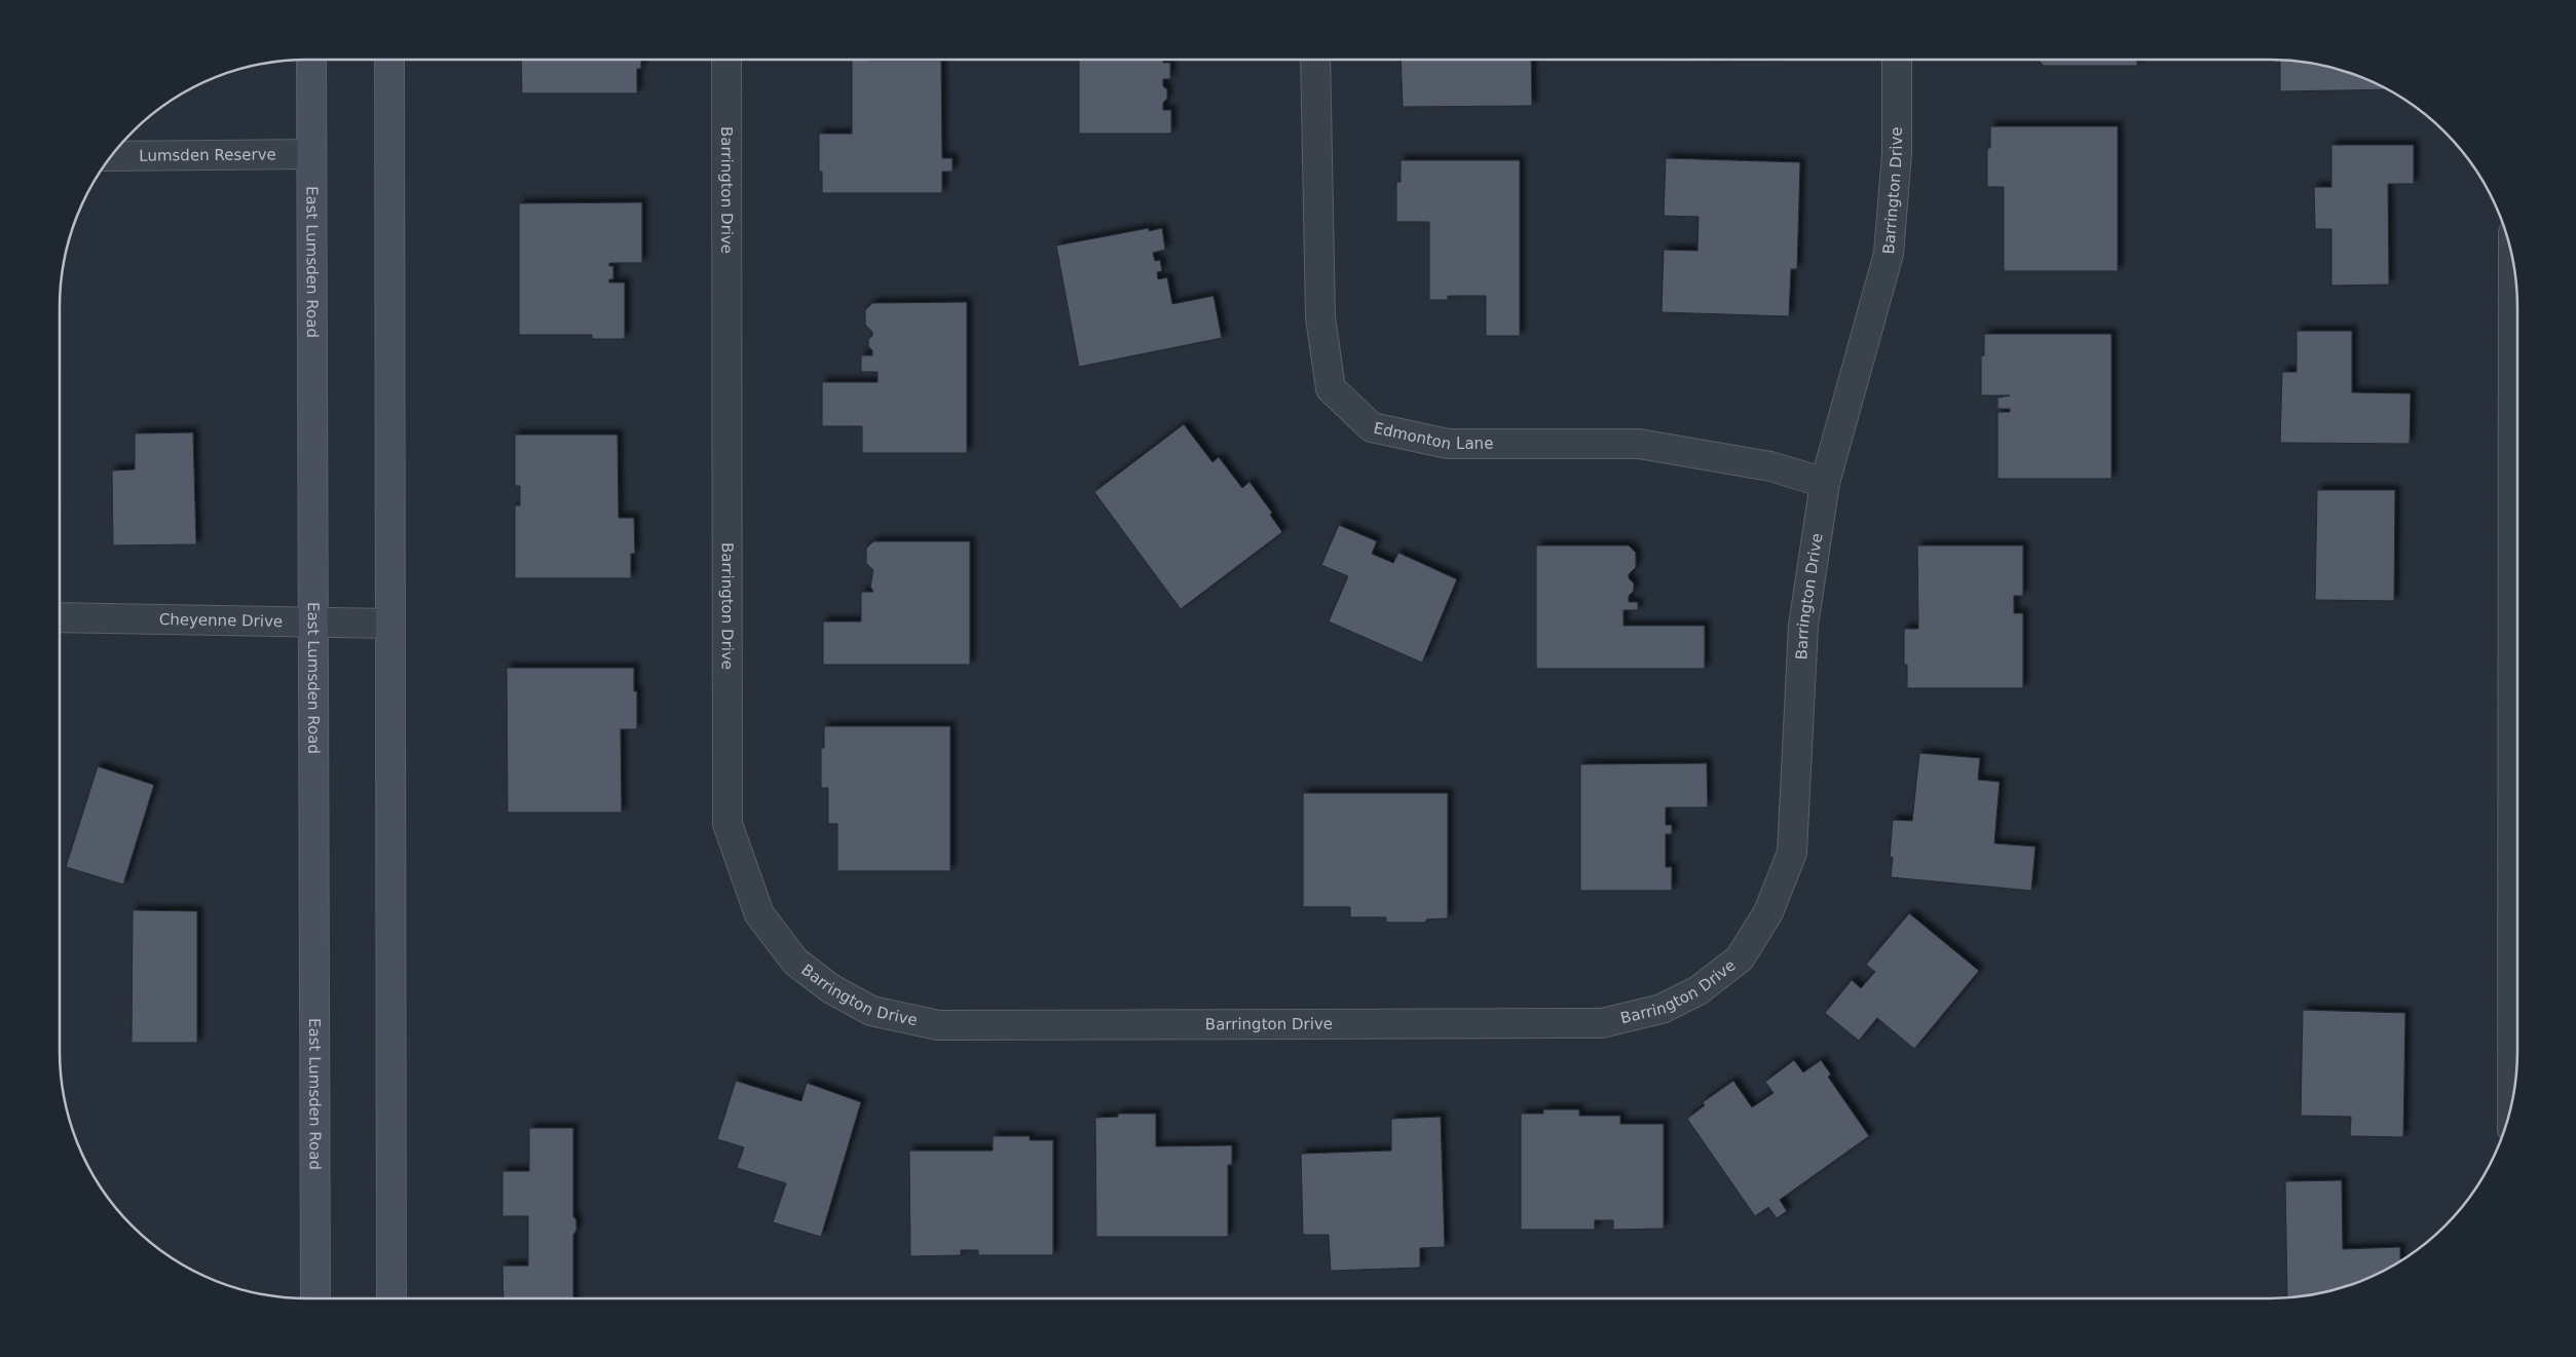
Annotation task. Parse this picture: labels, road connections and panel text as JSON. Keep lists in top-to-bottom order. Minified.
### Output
{"streets":{"main road":["East Lumsden Road"],"street":["Lumsden Reserve","Barrington Drive","Edmonton Lane","Cheyenne Drive"]},"crossings":[["Lumsden Reserve","East Lumsden Road"],["Barrington Drive","Edmonton Lane"],["East Lumsden Road","Cheyenne Drive"]]}
